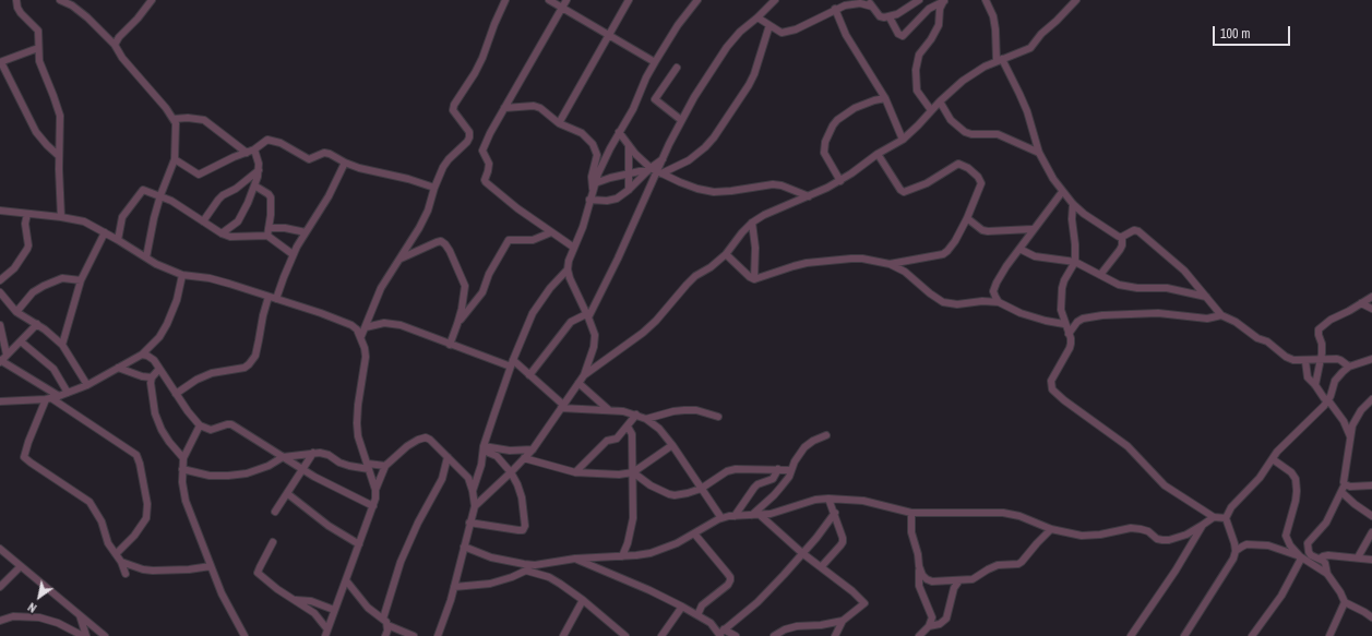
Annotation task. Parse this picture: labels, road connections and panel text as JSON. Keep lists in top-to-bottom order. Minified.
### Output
{"scale_bar":"100 m","north":"bottom left"}
